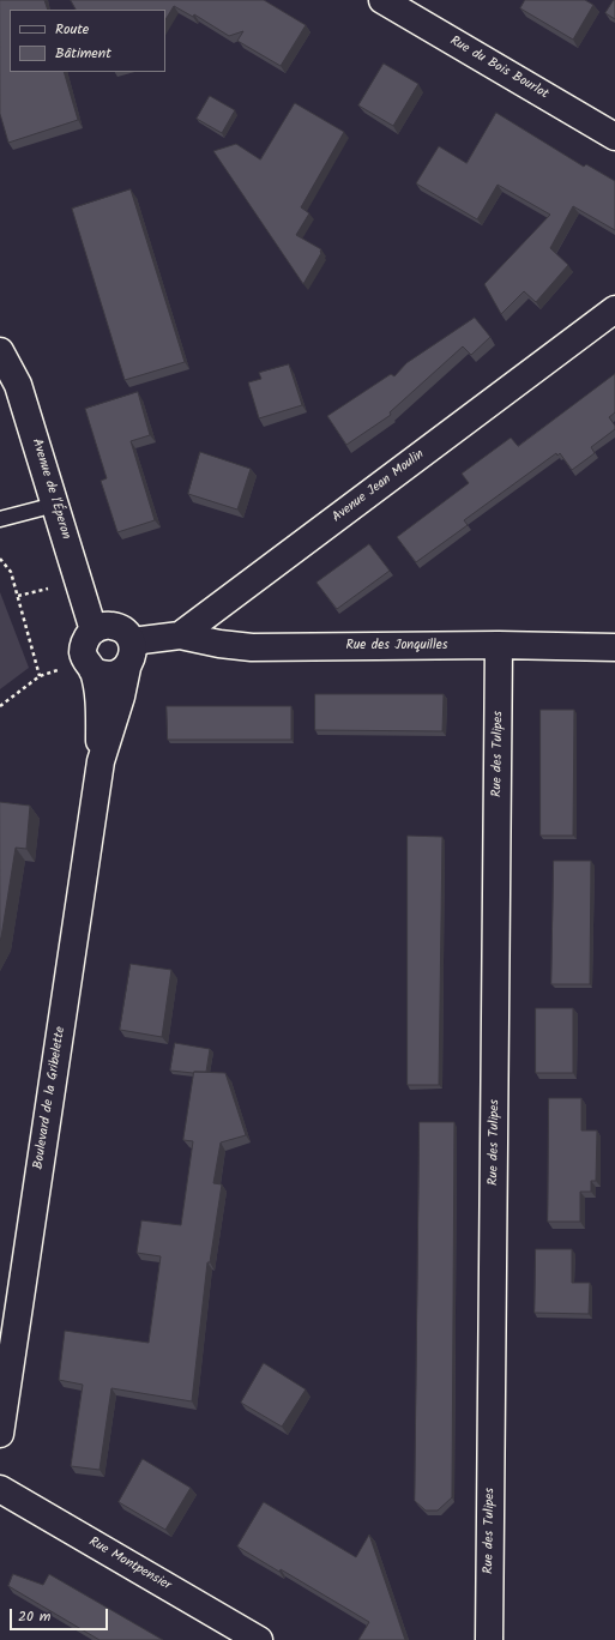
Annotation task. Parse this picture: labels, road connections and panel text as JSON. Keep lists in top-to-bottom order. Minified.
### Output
{"streets":{"street":["Rue du Bois Bourlot","Avenue Jean Moulin","Avenue de l'Éperon","Rue des Jonquilles","Rue des Tulipes","Boulevard de la Gribelette","Rue Montpensier"]},"crossings":[["Avenue Jean Moulin","Avenue de l'Éperon"],["Avenue Jean Moulin","Rue des Jonquilles"],["Avenue Jean Moulin","Boulevard de la Gribelette"],["Avenue de l'Éperon","Boulevard de la Gribelette"],["Rue des Jonquilles","Rue des Tulipes"]],"legend":["Route","Bâtiment"],"scale_bar":"20 m"}
